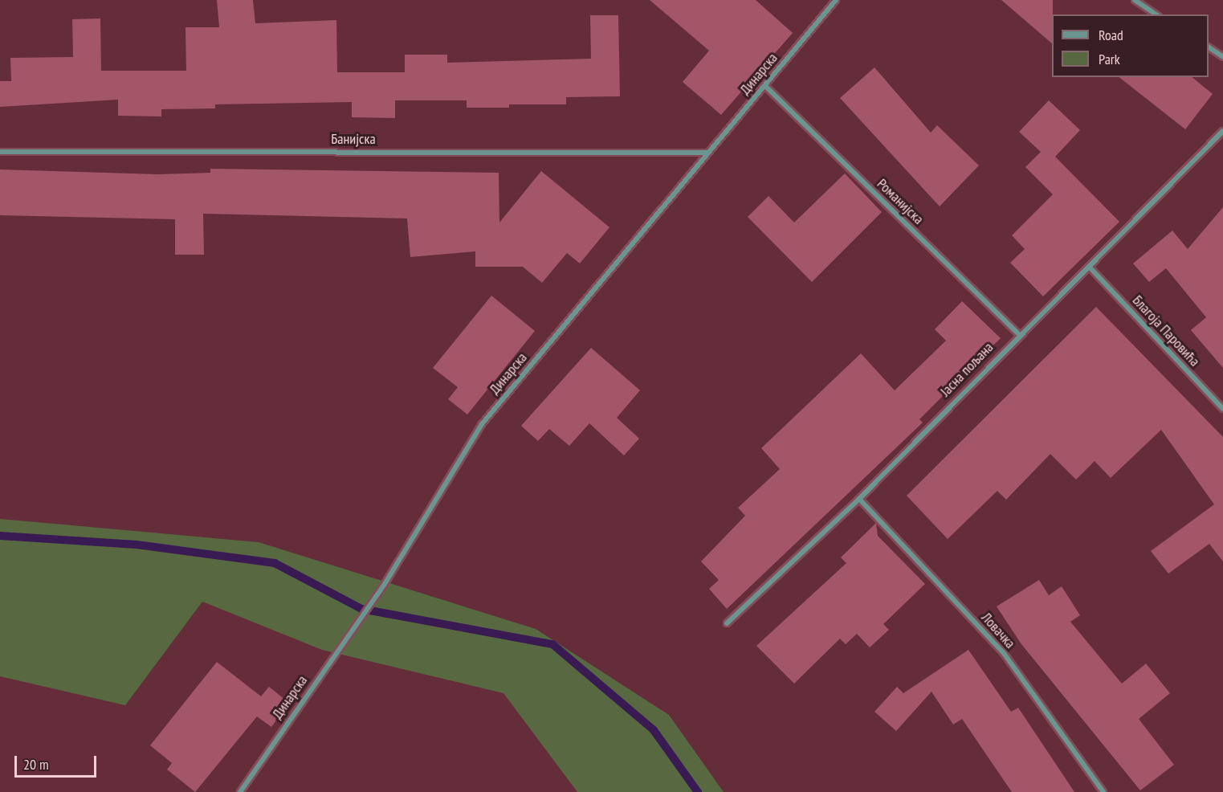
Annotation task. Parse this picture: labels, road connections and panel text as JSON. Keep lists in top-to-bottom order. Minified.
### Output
{"streets":{"street":["Динарска","Банијска","Романијска","Благоја Паровића","Јасна пољана","Ловачка"]},"crossings":[["Динарска","Банијска"],["Динарска","Романијска"],["Романијска","Јасна пољана"],["Благоја Паровића","Јасна пољана"],["Јасна пољана","Ловачка"]],"legend":["Road","Park"],"scale_bar":"20 m"}
